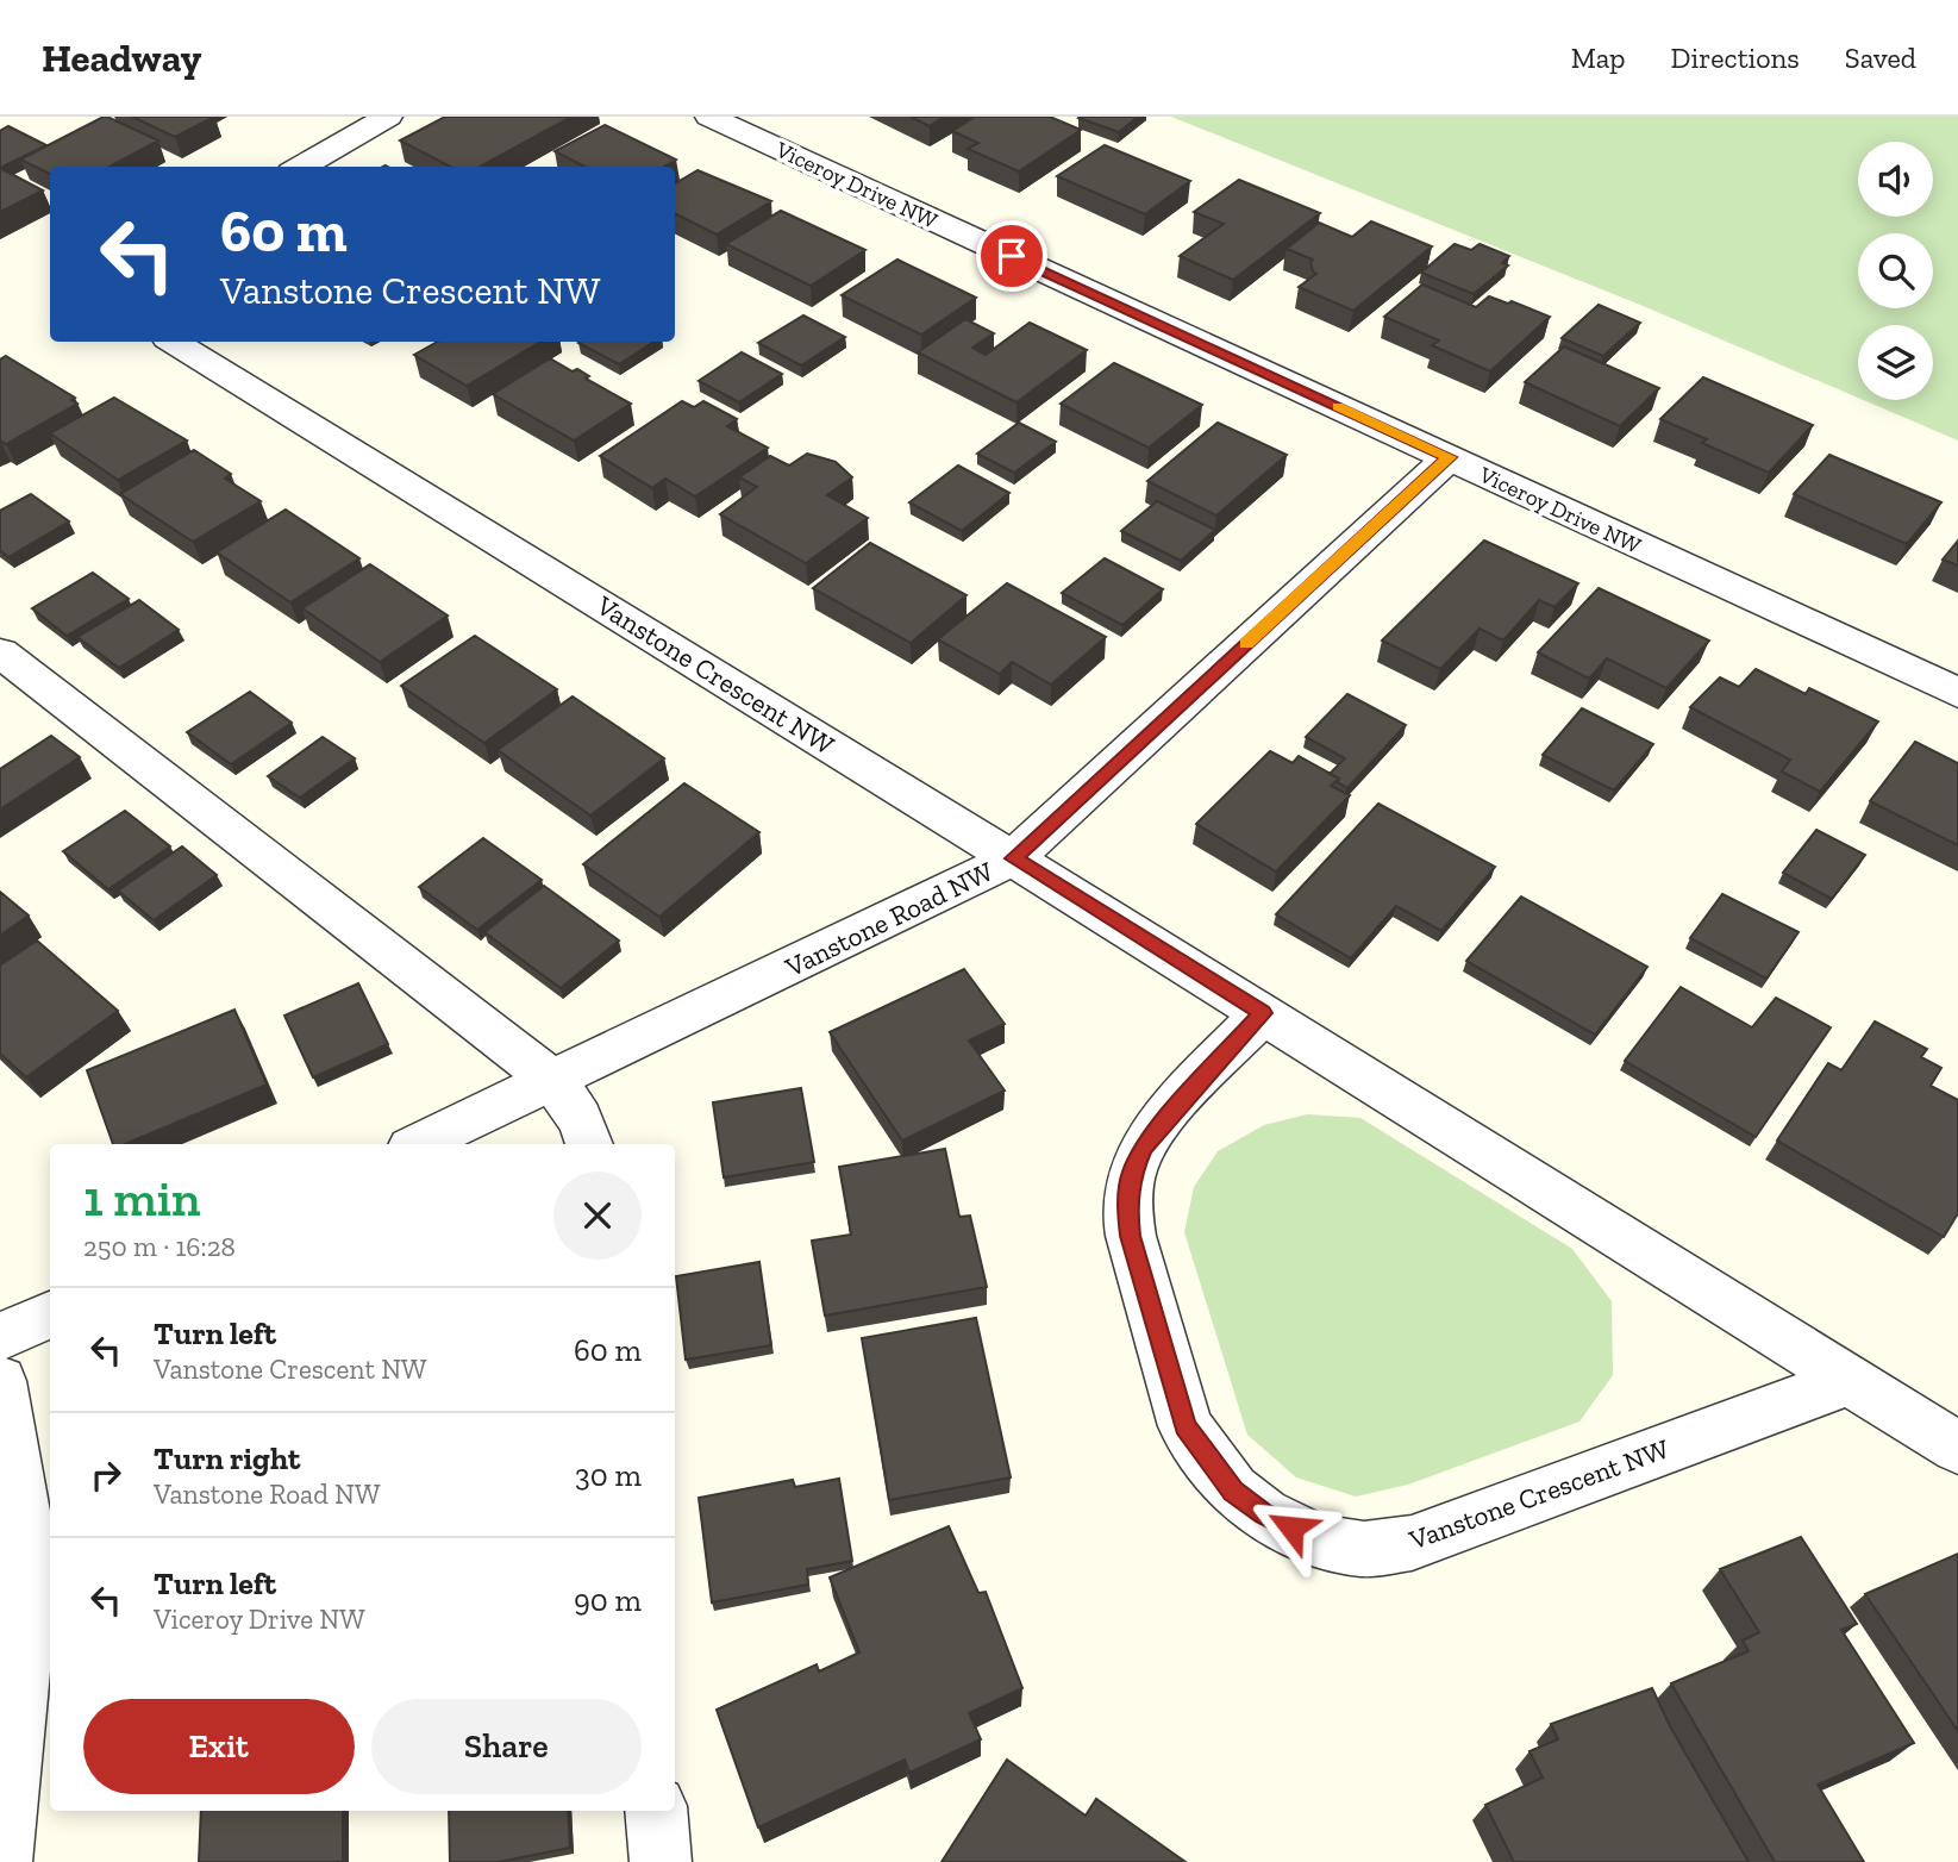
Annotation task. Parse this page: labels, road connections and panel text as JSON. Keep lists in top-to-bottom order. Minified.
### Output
{"streets":{"street":["Viceroy Drive NW","Vanstone Crescent NW","Vanstone Road NW"]},"crossings":[["Viceroy Drive NW","Vanstone Road NW"],["Vanstone Crescent NW","Vanstone Road NW"]],"page":{"header":"Headway","nav":["Map","Directions","Saved"],"turn":["60 m","Vanstone Crescent NW"],"heading":["1 min","250 m · 16:28"],"list":[{"name":"Turn left","note":"Vanstone Crescent NW","value":"60 m"},{"name":"Turn right","note":"Vanstone Road NW","value":"30 m"},{"name":"Turn left","note":"Viceroy Drive NW","value":"90 m"}],"buttons":["Exit","Share"]}}
